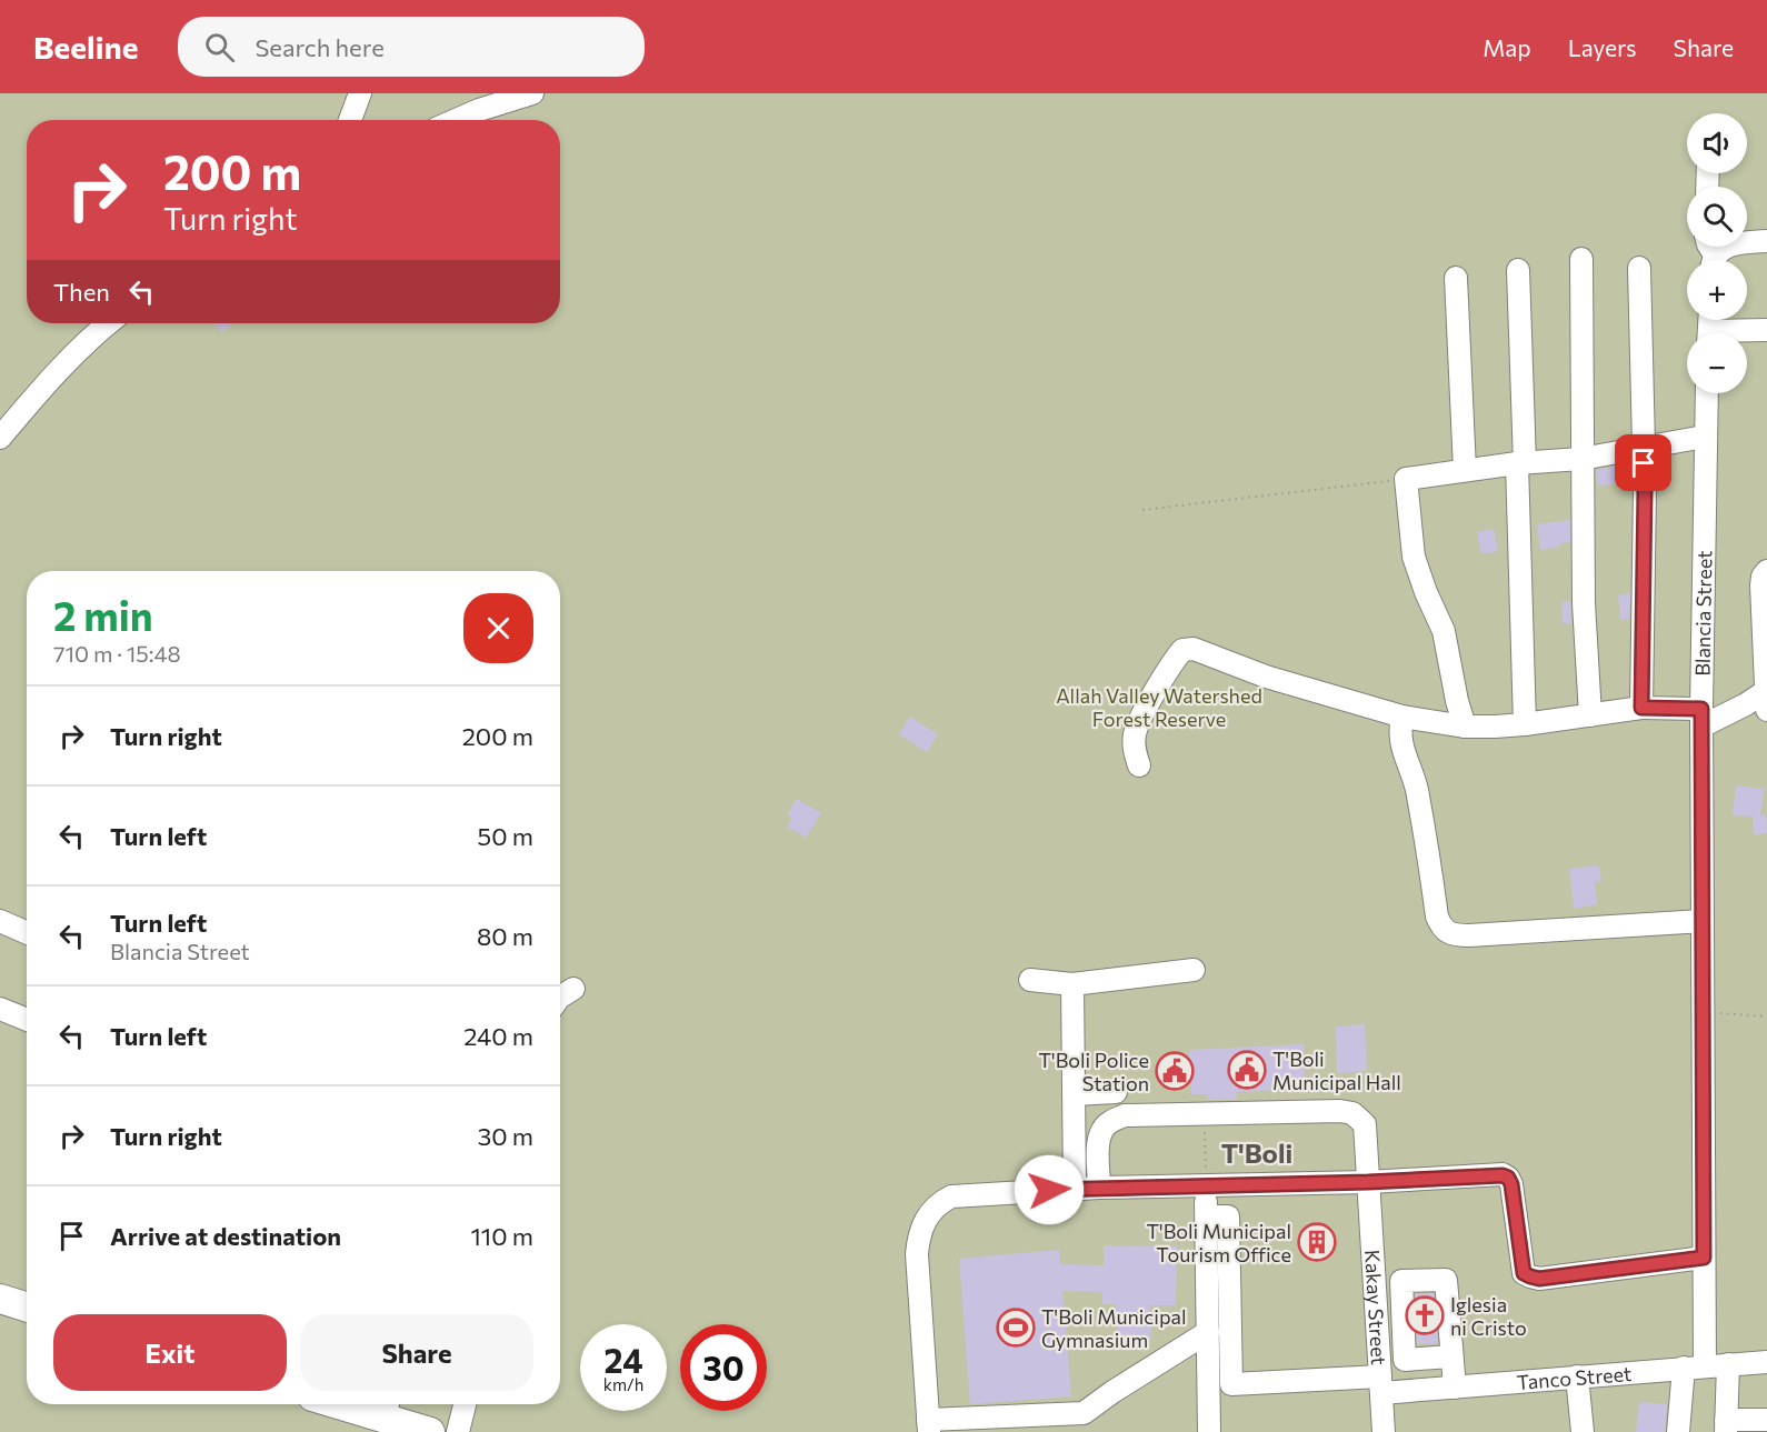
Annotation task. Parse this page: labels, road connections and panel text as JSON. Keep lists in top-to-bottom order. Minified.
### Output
{"streets":{"street":["Blancia Street","Kakay Street","Tanco Street"]},"crossings":[["Blancia Street","Tanco Street"],["Kakay Street","Tanco Street"]],"districts":["T'Boli"],"parks":["Allah Valley Watershed Forest Reserve"],"places":{"public building":["T'Boli Municipal Hall","T'Boli Police Station"],"building":["T'Boli Municipal Tourism Office"],"church":["Iglesia ni Cristo"],"sports":["T'Boli Municipal Gymnasium"]},"page":{"header":"Beeline","search":"Search here","nav":["Map","Layers","Share"],"map_buttons":["+","−"],"turn":["200 m","Turn right"],"then":"Then","heading":["2 min","710 m · 15:48"],"list":[{"name":"Turn right","value":"200 m"},{"name":"Turn left","value":"50 m"},{"name":"Turn left","note":"Blancia Street","value":"80 m"},{"name":"Turn left","value":"240 m"},{"name":"Turn right","value":"30 m"},{"name":"Arrive at destination","value":"110 m"}],"buttons":["Exit","Share"],"speed":"24 km/h","limit":"30"}}
